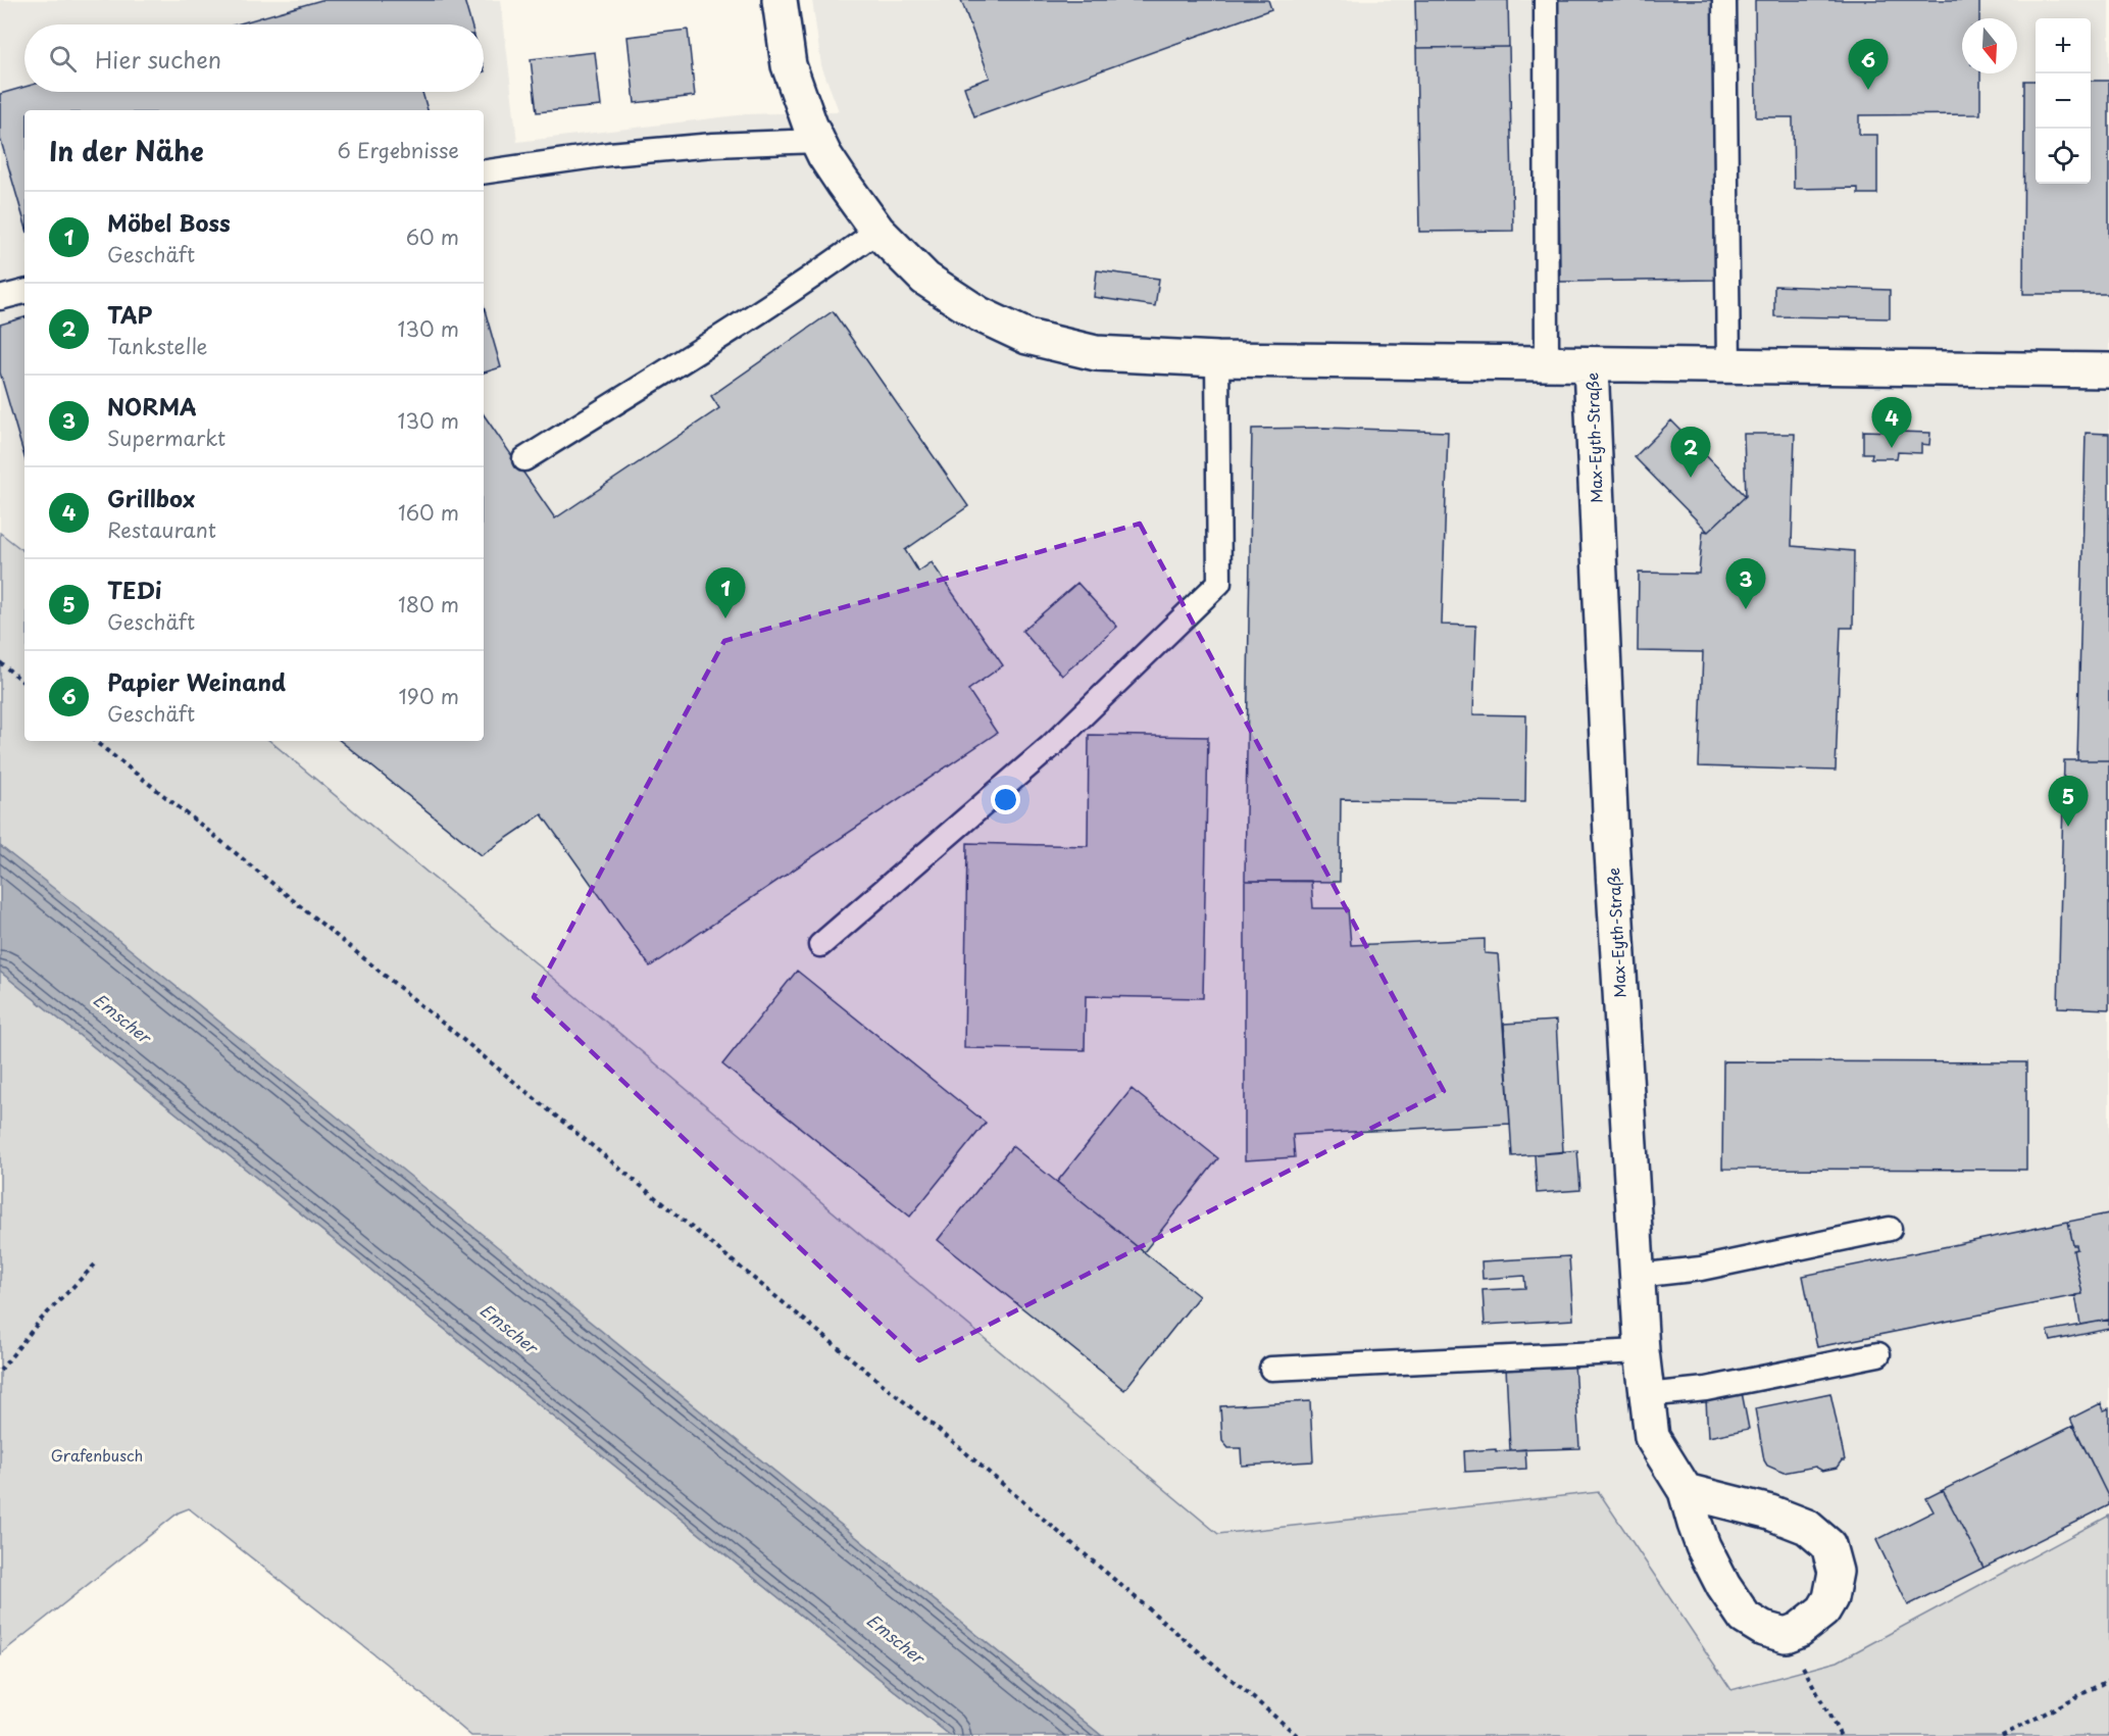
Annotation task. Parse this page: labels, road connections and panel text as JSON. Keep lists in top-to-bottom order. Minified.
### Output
{"streets":{"street":["Max-Eyth-Straße"]},"water":["Emscher"],"parks":["Grafenbusch"],"north":"bottom","page":{"map_buttons":["+","−"],"search":"Hier suchen","pins":["6","4","2","3","1","5"],"heading":["In der Nähe","6 Ergebnisse"],"list":[{"mark":"1","name":"Möbel Boss","note":"Geschäft","value":"60 m"},{"mark":"2","name":"TAP","note":"Tankstelle","value":"130 m"},{"mark":"3","name":"NORMA","note":"Supermarkt","value":"130 m"},{"mark":"4","name":"Grillbox","note":"Restaurant","value":"160 m"},{"mark":"5","name":"TEDi","note":"Geschäft","value":"180 m"},{"mark":"6","name":"Papier Weinand","note":"Geschäft","value":"190 m"}]}}
